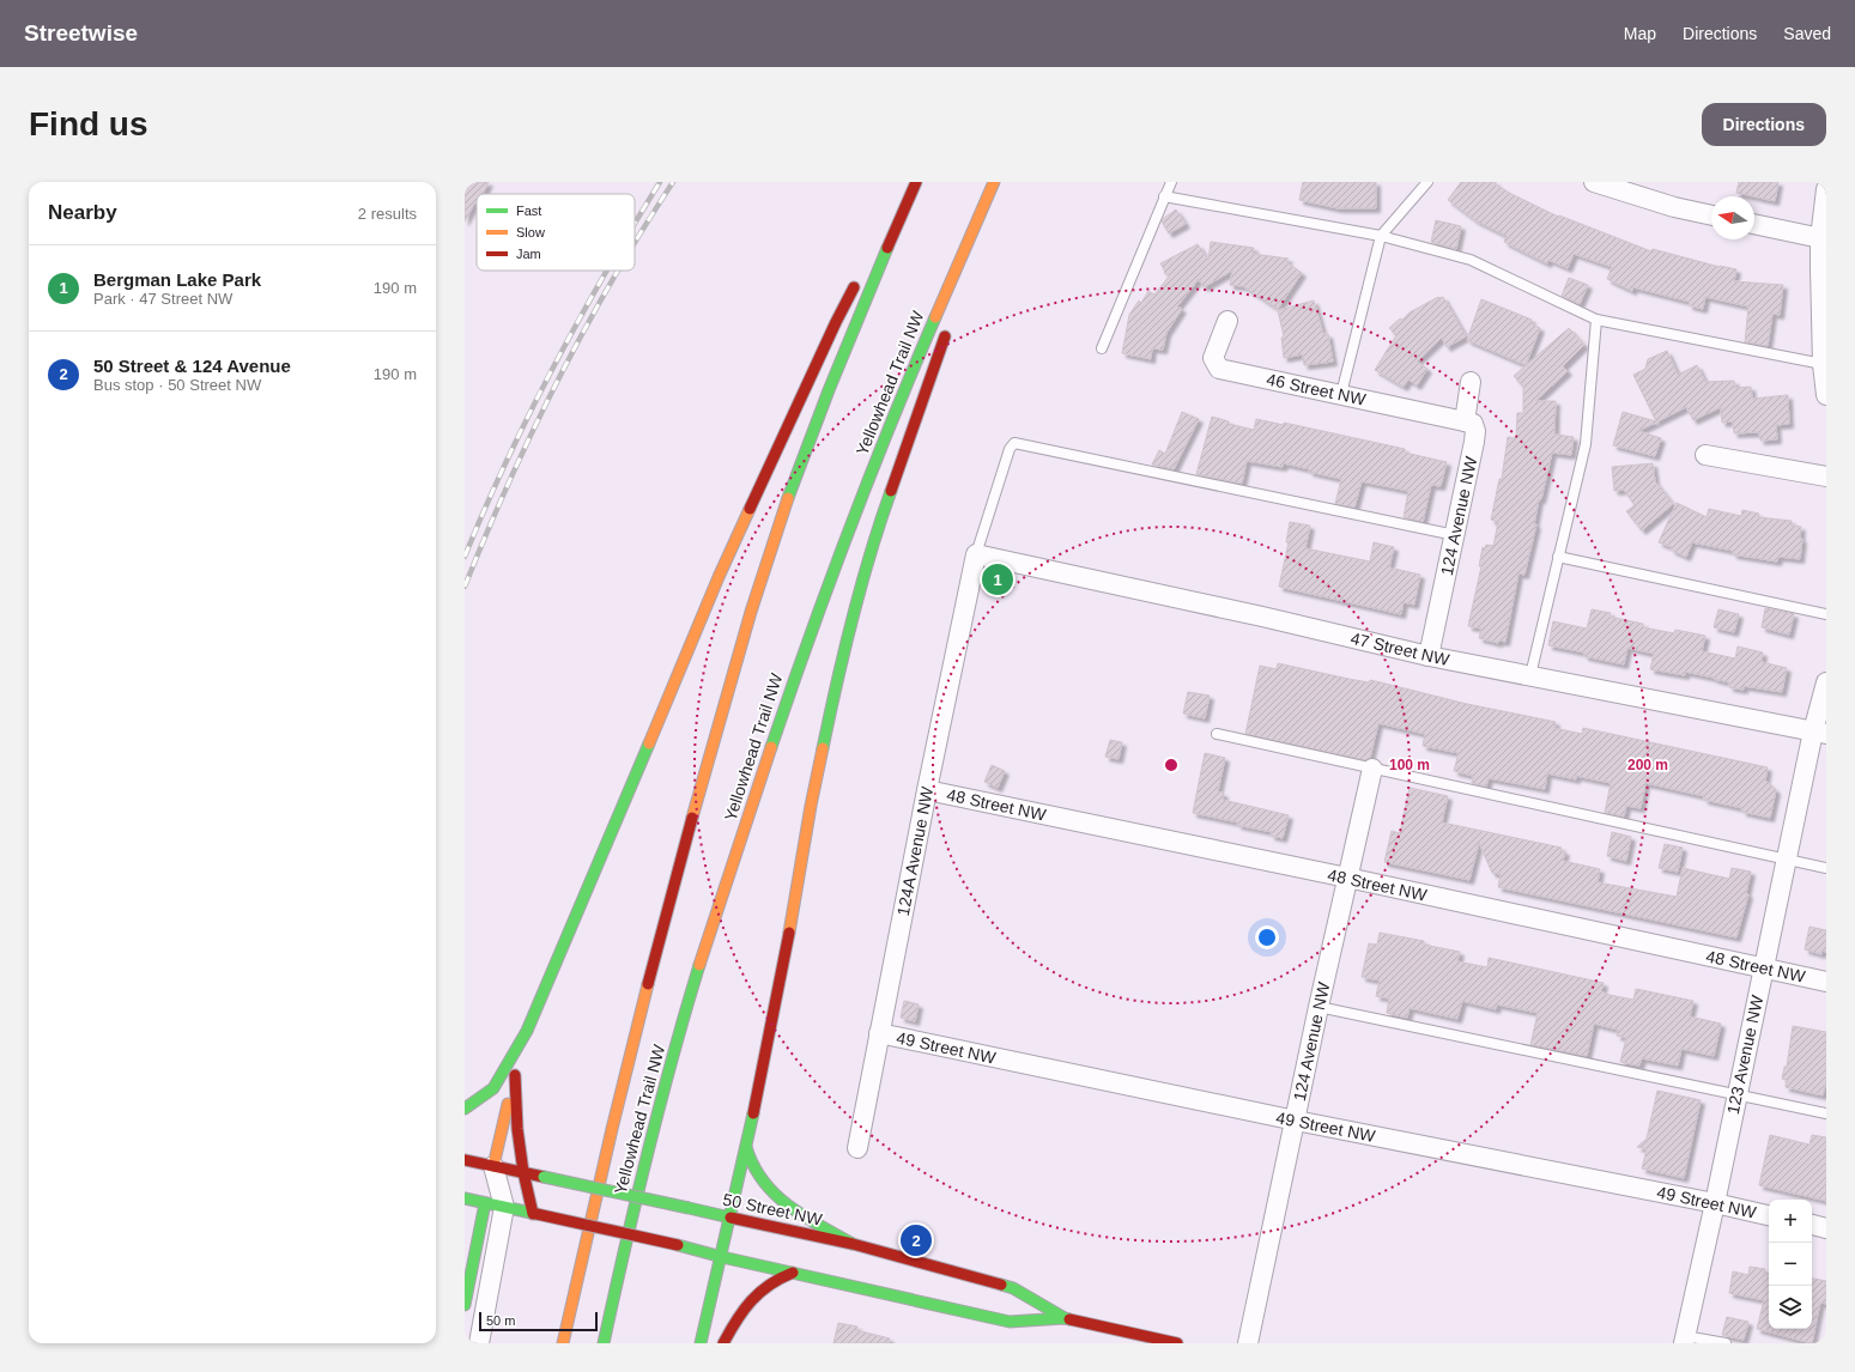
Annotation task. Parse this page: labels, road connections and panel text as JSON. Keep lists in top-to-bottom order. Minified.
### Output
{"streets":{"main road":["Yellowhead Trail NW","50 Street NW"],"street":["46 Street NW","124 Avenue NW","47 Street NW","48 Street NW","124A Avenue NW","49 Street NW","123 Avenue NW"]},"crossings":[["46 Street NW","124 Avenue NW"],["124 Avenue NW","47 Street NW"],["124 Avenue NW","48 Street NW"],["124 Avenue NW","49 Street NW"],["47 Street NW","124A Avenue NW"],["47 Street NW","123 Avenue NW"],["48 Street NW","124A Avenue NW"],["48 Street NW","123 Avenue NW"],["124A Avenue NW","49 Street NW"],["49 Street NW","123 Avenue NW"]],"legend":["Fast","Slow","Jam"],"scale_bar":"50 m","north":"left","page":{"header":"Streetwise","nav":["Map","Directions","Saved"],"buttons":"Directions","title":"Find us","heading":["Nearby","2 results"],"list":[{"mark":"1","name":"Bergman Lake Park","note":"Park · 47 Street NW","value":"190 m"},{"mark":"2","name":"50 Street & 124 Avenue","note":"Bus stop · 50 Street NW","value":"190 m"}],"pins":["1","2"],"map_buttons":["+","−"],"scale":"50 m"},"rings":["100 m","200 m"]}
